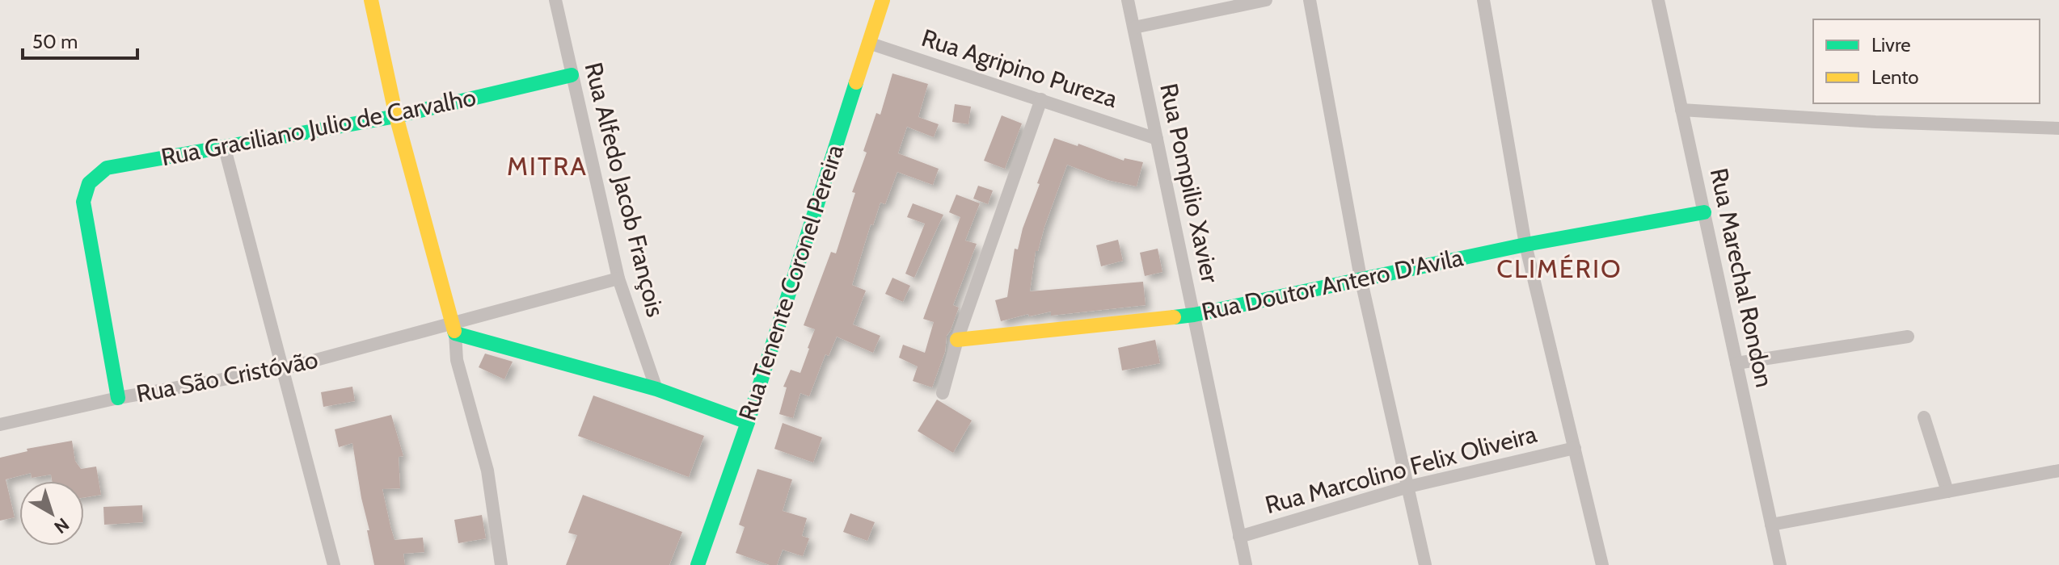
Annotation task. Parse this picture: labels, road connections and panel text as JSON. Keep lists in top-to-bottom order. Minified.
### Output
{"streets":{"street":["Rua Agripino Pureza","Rua Graciliano Julio de Carvalho","Rua Pompilio Xavier","Rua Alfedo Jacob François","Rua Marechal Rondon","Rua Tenente Coronel Pereira","Rua Doutor Antero D'Avila","Rua São Cristóvão","Rua Marcolino Felix Oliveira"]},"crossings":[["Rua Agripino Pureza","Rua Pompilio Xavier"],["Rua Agripino Pureza","Rua Tenente Coronel Pereira"],["Rua Graciliano Julio de Carvalho","Rua Alfedo Jacob François"],["Rua Graciliano Julio de Carvalho","Rua São Cristóvão"],["Rua Pompilio Xavier","Rua Doutor Antero D'Avila"],["Rua Pompilio Xavier","Rua Marcolino Felix Oliveira"],["Rua Alfedo Jacob François","Rua São Cristóvão"],["Rua Marechal Rondon","Rua Doutor Antero D'Avila"]],"districts":["MITRA","CLIMÉRIO"],"legend":["Livre","Lento"],"scale_bar":"50 m","north":"bottom right"}
